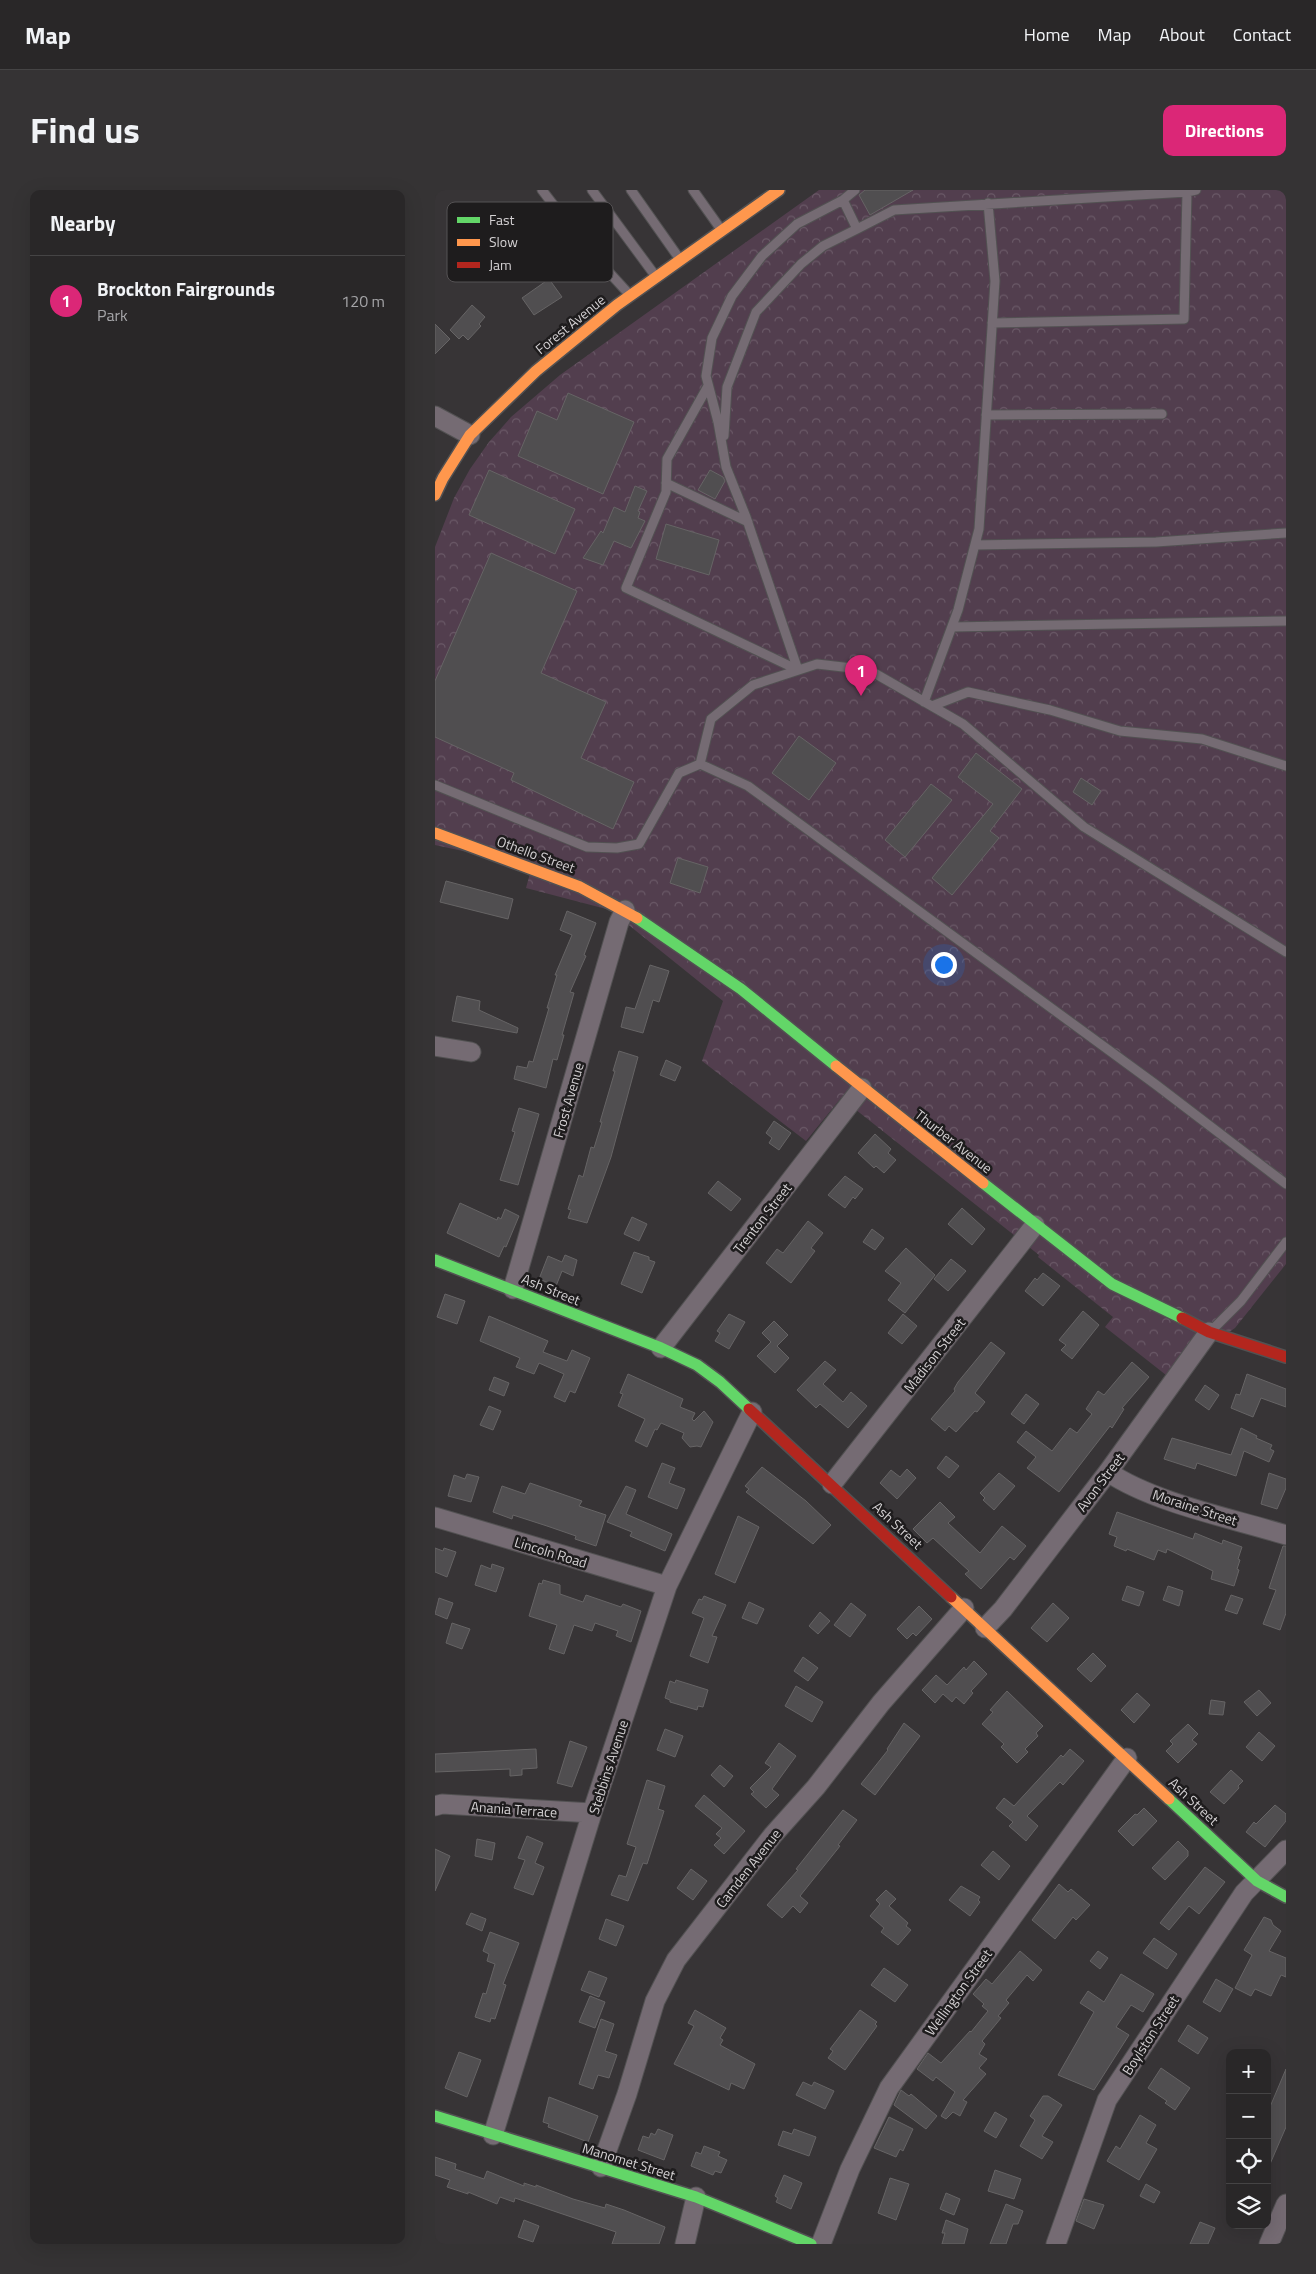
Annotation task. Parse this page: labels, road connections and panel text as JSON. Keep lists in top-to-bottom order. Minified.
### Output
{"streets":{"street":["Forest Avenue","Othello Street","Frost Avenue","Thurber Avenue","Trenton Street","Ash Street","Madison Street","Avon Street","Moraine Street","Lincoln Road","Stebbins Avenue","Anania Terrace","Camden Avenue","Wellington Street","Boylston Street","Manomet Street"]},"crossings":[["Othello Street","Frost Avenue"],["Othello Street","Thurber Avenue"],["Frost Avenue","Thurber Avenue"],["Frost Avenue","Ash Street"],["Thurber Avenue","Trenton Street"],["Thurber Avenue","Madison Street"],["Thurber Avenue","Avon Street"],["Trenton Street","Ash Street"],["Ash Street","Madison Street"],["Ash Street","Avon Street"],["Ash Street","Stebbins Avenue"],["Ash Street","Camden Avenue"],["Ash Street","Wellington Street"],["Ash Street","Boylston Street"],["Avon Street","Moraine Street"],["Lincoln Road","Stebbins Avenue"],["Stebbins Avenue","Anania Terrace"],["Stebbins Avenue","Manomet Street"],["Camden Avenue","Manomet Street"]],"legend":["Fast","Slow","Jam"],"page":{"header":"Map","nav":["Home","Map","About","Contact"],"title":"Find us","buttons":"Directions","heading":"Nearby","list":[{"mark":"1","name":"Brockton Fairgrounds","note":"Park","value":"120 m"}],"pins":"1","map_buttons":["+","−"]}}
